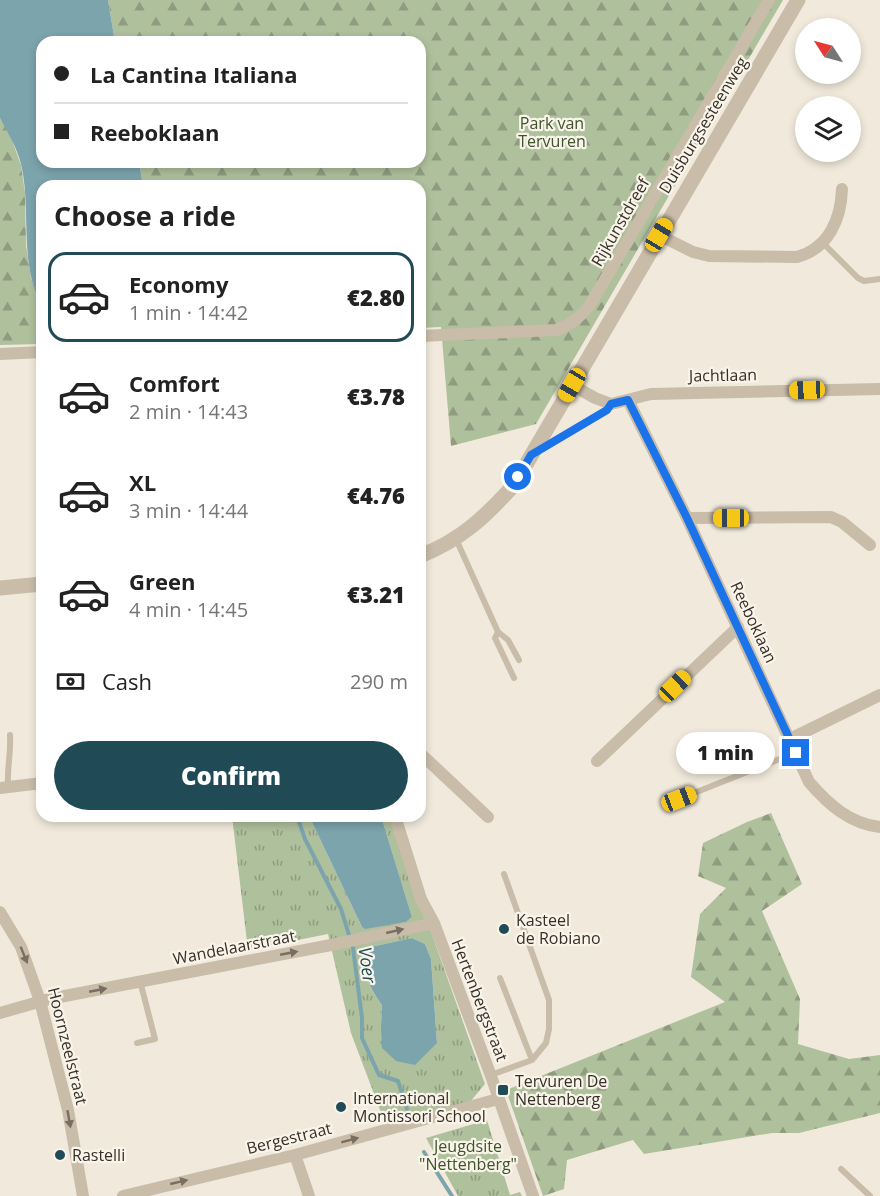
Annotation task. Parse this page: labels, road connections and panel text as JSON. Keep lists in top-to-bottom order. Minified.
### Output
{"streets":{"street":["Duisburgsesteenweg","Rijkunstdreef","Jachtlaan","Reeboklaan","Wandelaarstraat","Hertenbergstraat","Hoornzeelstraat","Bergestraat"]},"crossings":[["Duisburgsesteenweg","Jachtlaan"],["Jachtlaan","Reeboklaan"],["Wandelaarstraat","Hertenbergstraat"],["Wandelaarstraat","Hoornzeelstraat"],["Hertenbergstraat","Bergestraat"]],"one_way":["Wandelaarstraat","Hoornzeelstraat","Bergestraat"],"water":["Voer"],"parks":["Park van Tervuren","Jeugdsite \"Nettenberg\""],"places":{"other":["Kasteel de Robiano","International Montissori School","Rastelli"],"transit":["Tervuren De Nettenberg"]},"north":"top left","page":{"banner":["La Cantina Italiana","Reeboklaan"],"heading":"Choose a ride","list":[{"name":"Economy","note":"1 min · 14:42","value":"€2.80"},{"name":"Comfort","note":"2 min · 14:43","value":"€3.78"},{"name":"XL","note":"3 min · 14:44","value":"€4.76"},{"name":"Green","note":"4 min · 14:45","value":"€3.21"}],"pay":["Cash","290 m"],"buttons":"Confirm","bubble":"1 min"}}
